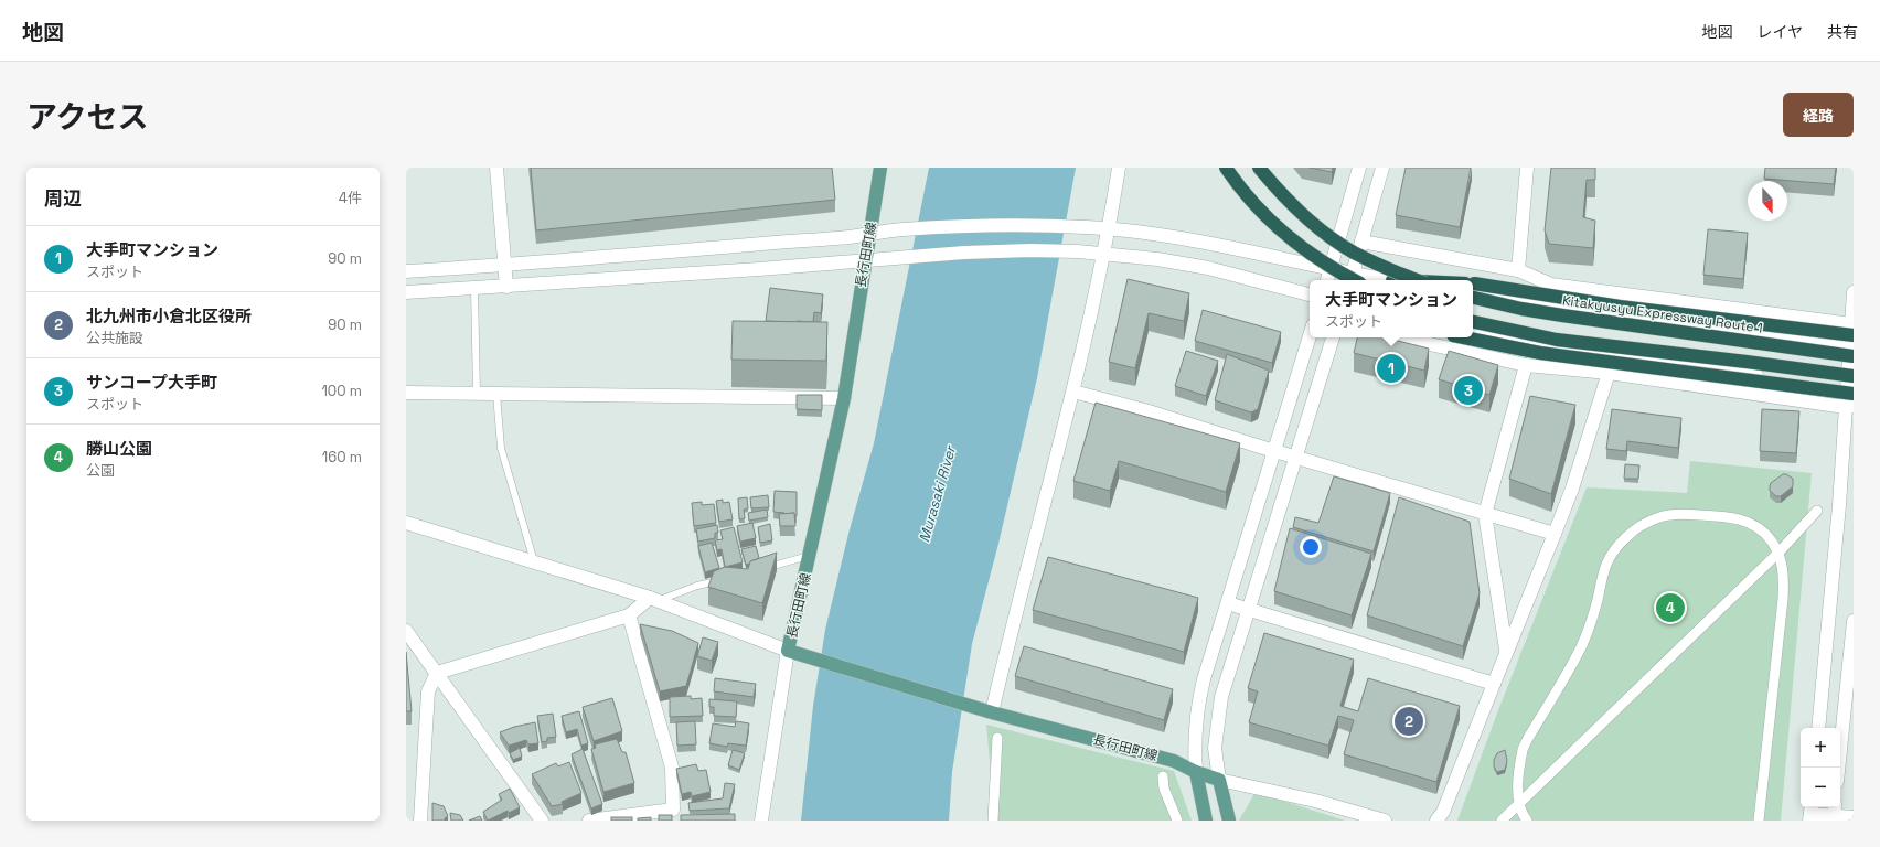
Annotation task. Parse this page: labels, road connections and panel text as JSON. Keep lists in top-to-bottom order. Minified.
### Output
{"streets":{"highway":["Kitakyusyu Expressway Route 1"],"main road":["長行田町線"]},"water":["Murasaki River"],"north":"bottom","page":{"header":"地図","nav":["地図","レイヤ","共有"],"title":"アクセス","buttons":"経路","heading":["周辺","4件"],"list":[{"mark":"1","name":"大手町マンション","note":"スポット","value":"90 m"},{"mark":"2","name":"北九州市小倉北区役所","note":"公共施設","value":"90 m"},{"mark":"3","name":"サンコープ大手町","note":"スポット","value":"100 m"},{"mark":"4","name":"勝山公園","note":"公園","value":"160 m"}],"popup":["大手町マンション","スポット"],"pins":["1","3","4","2"],"map_buttons":["+","−"]}}
